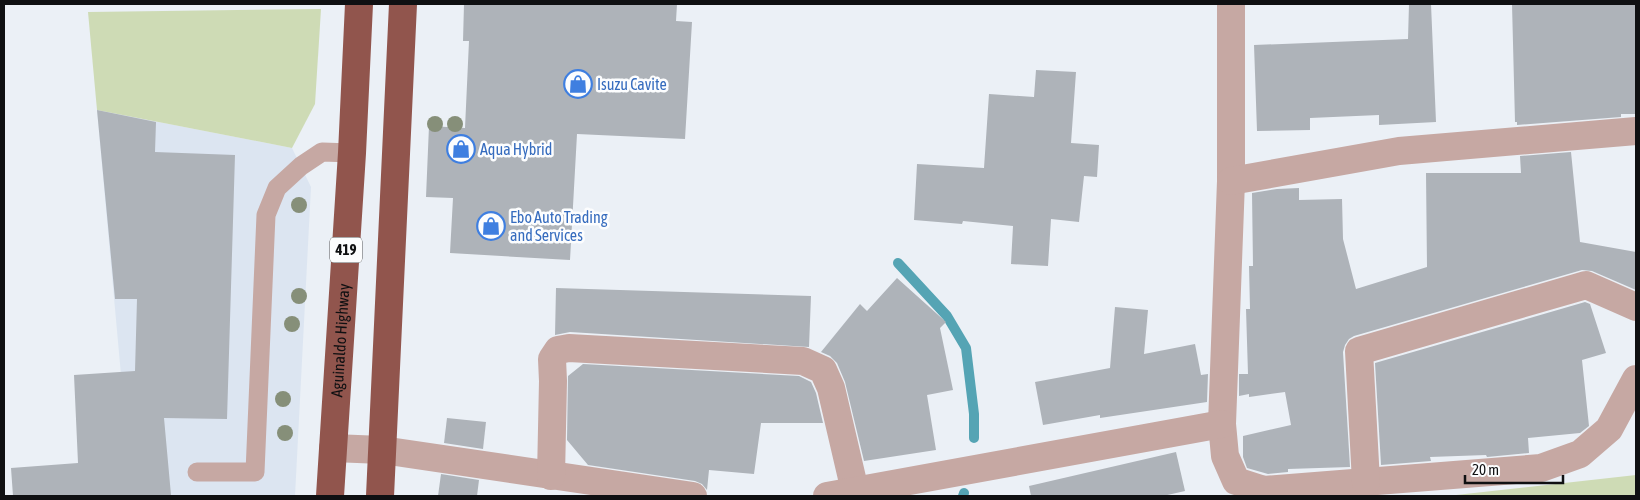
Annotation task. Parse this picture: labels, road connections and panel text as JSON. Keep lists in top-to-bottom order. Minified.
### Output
{"streets":{"highway":["419","Aguinaldo Highway"]},"places":{"shop":["Isuzu Cavite","Aqua Hybrid","Ebo Auto Trading and Services"]},"scale_bar":"20 m"}
